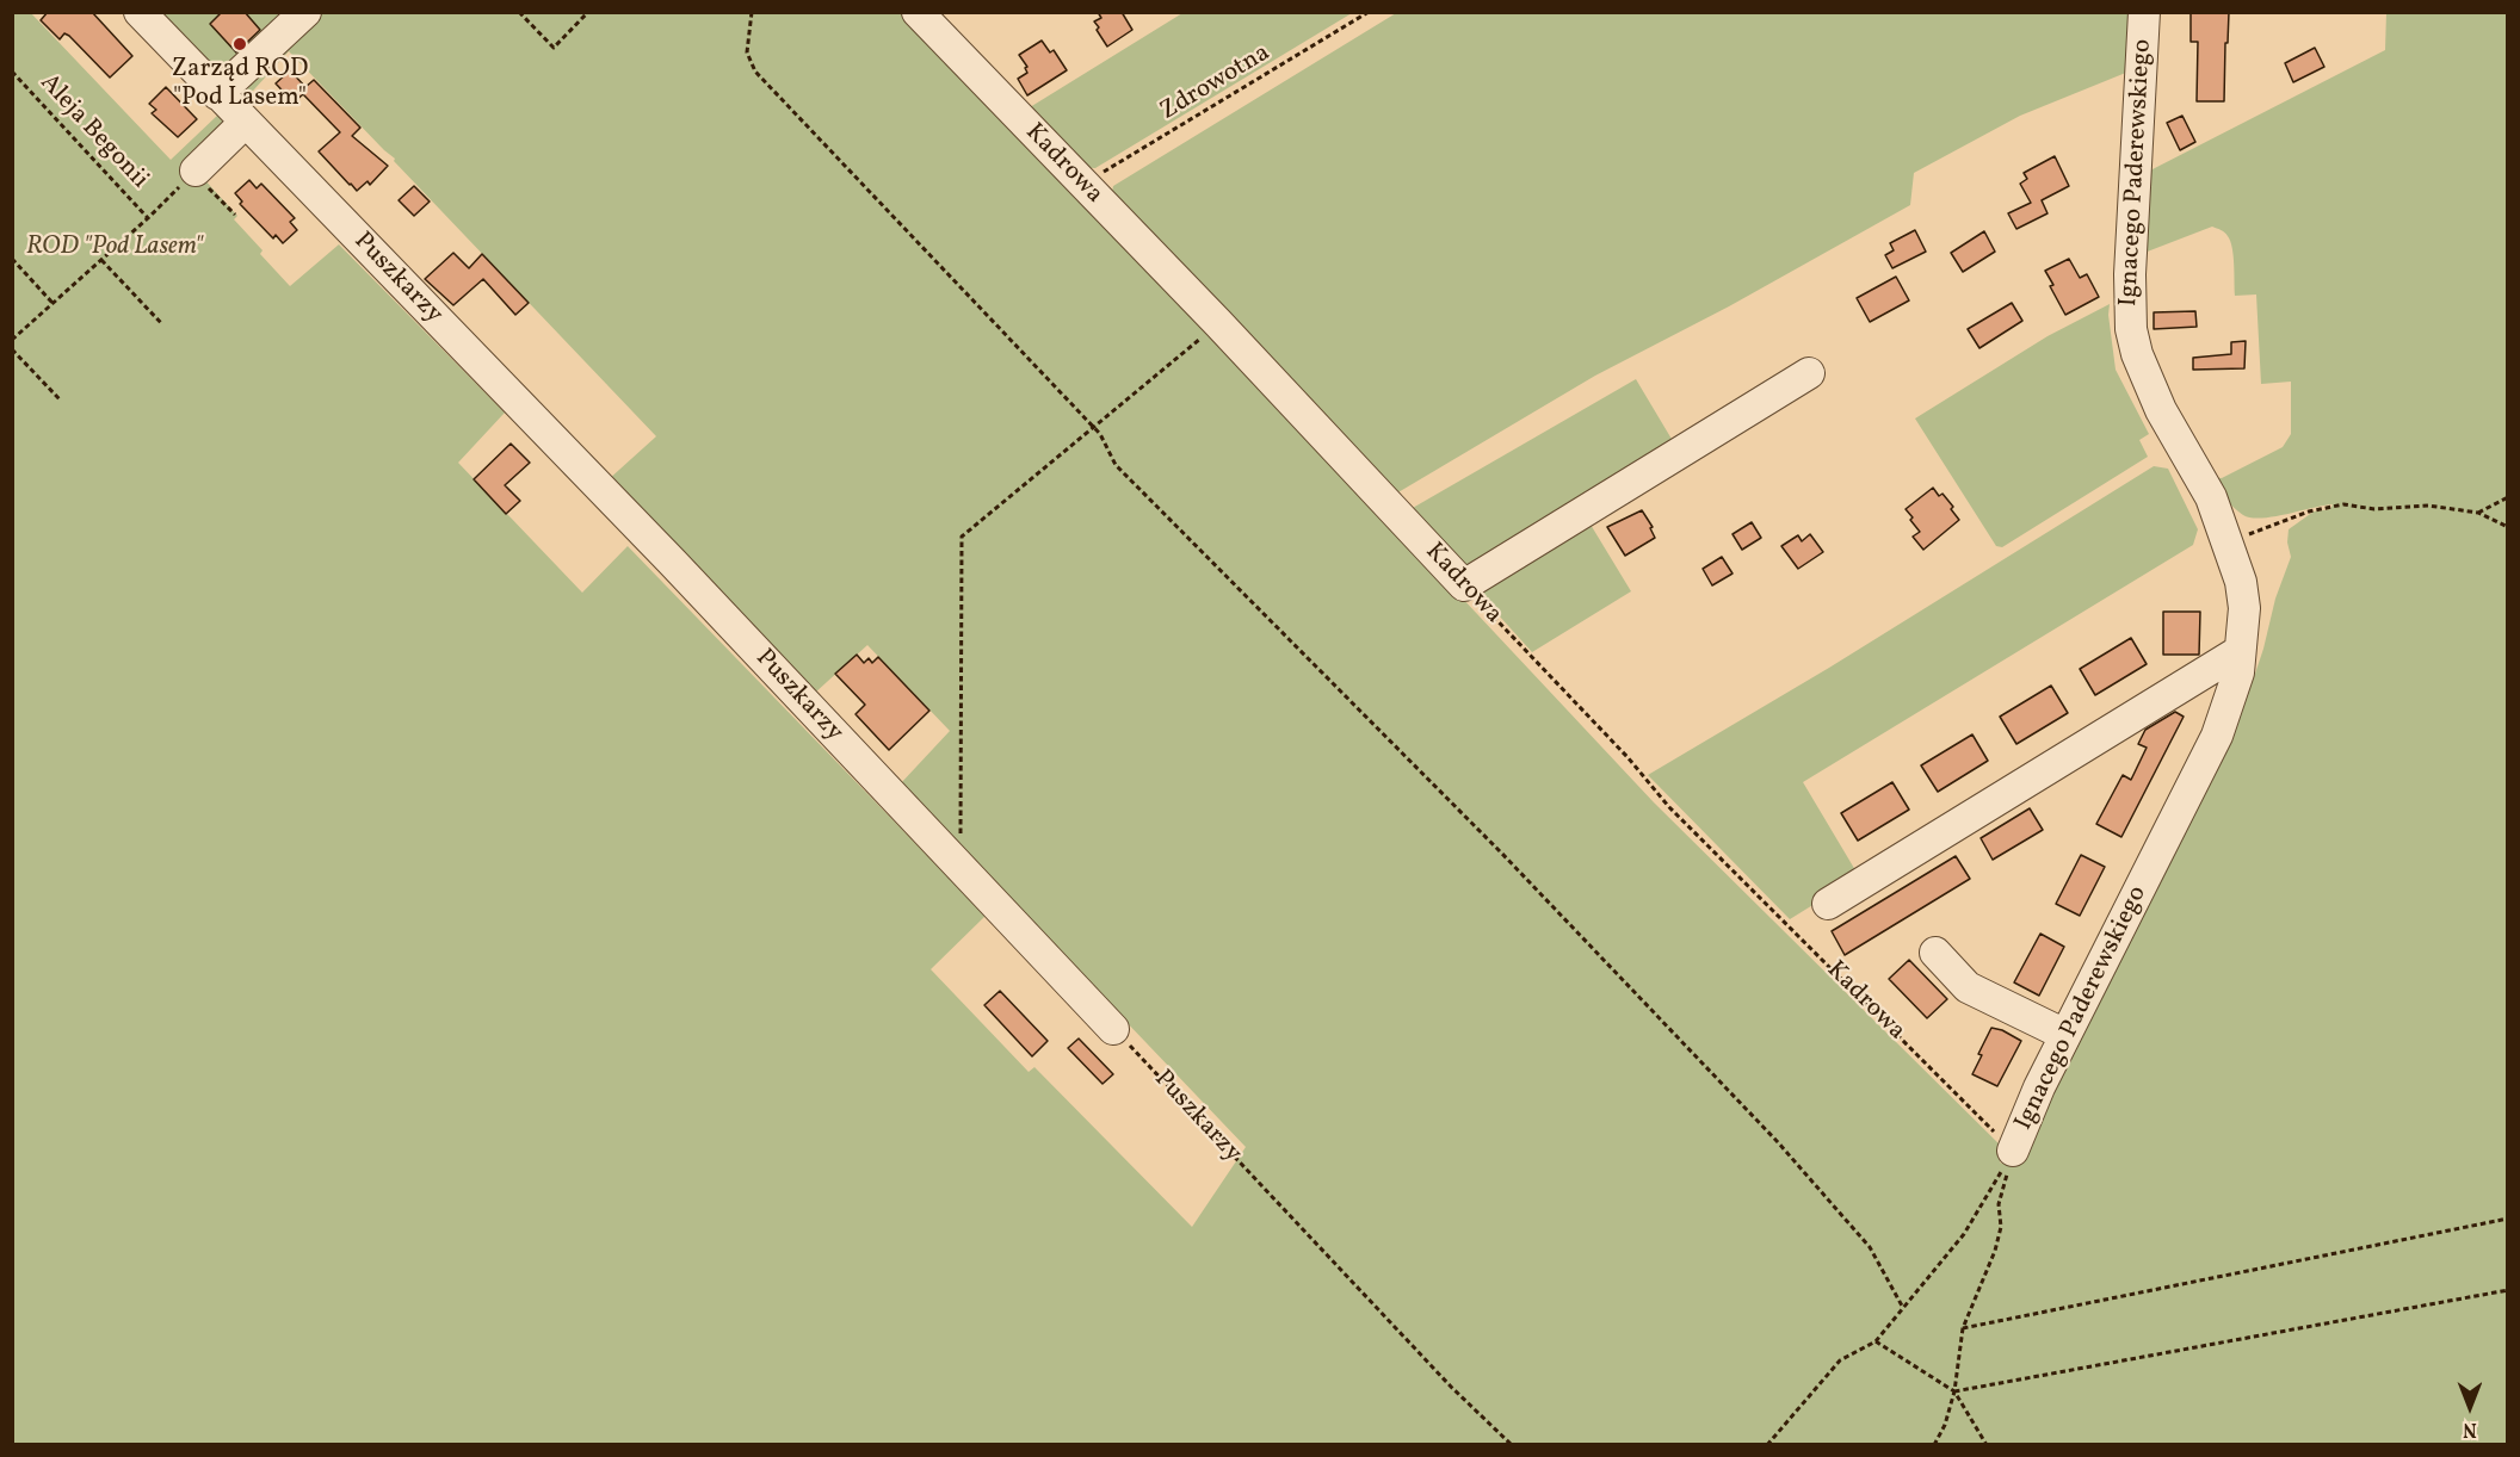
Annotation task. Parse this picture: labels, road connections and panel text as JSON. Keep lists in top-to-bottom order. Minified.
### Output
{"streets":{"street":["Kadrowa","Ignacego Paderewskiego","Puszkarzy"],"path":["Zdrowotna","Aleja Begonii"]},"crossings":[["Zdrowotna","Kadrowa"],["Kadrowa","Ignacego Paderewskiego"]],"parks":["ROD \"Pod Lasem\""],"places":["Zarząd ROD \"Pod Lasem\""],"north":"bottom"}
